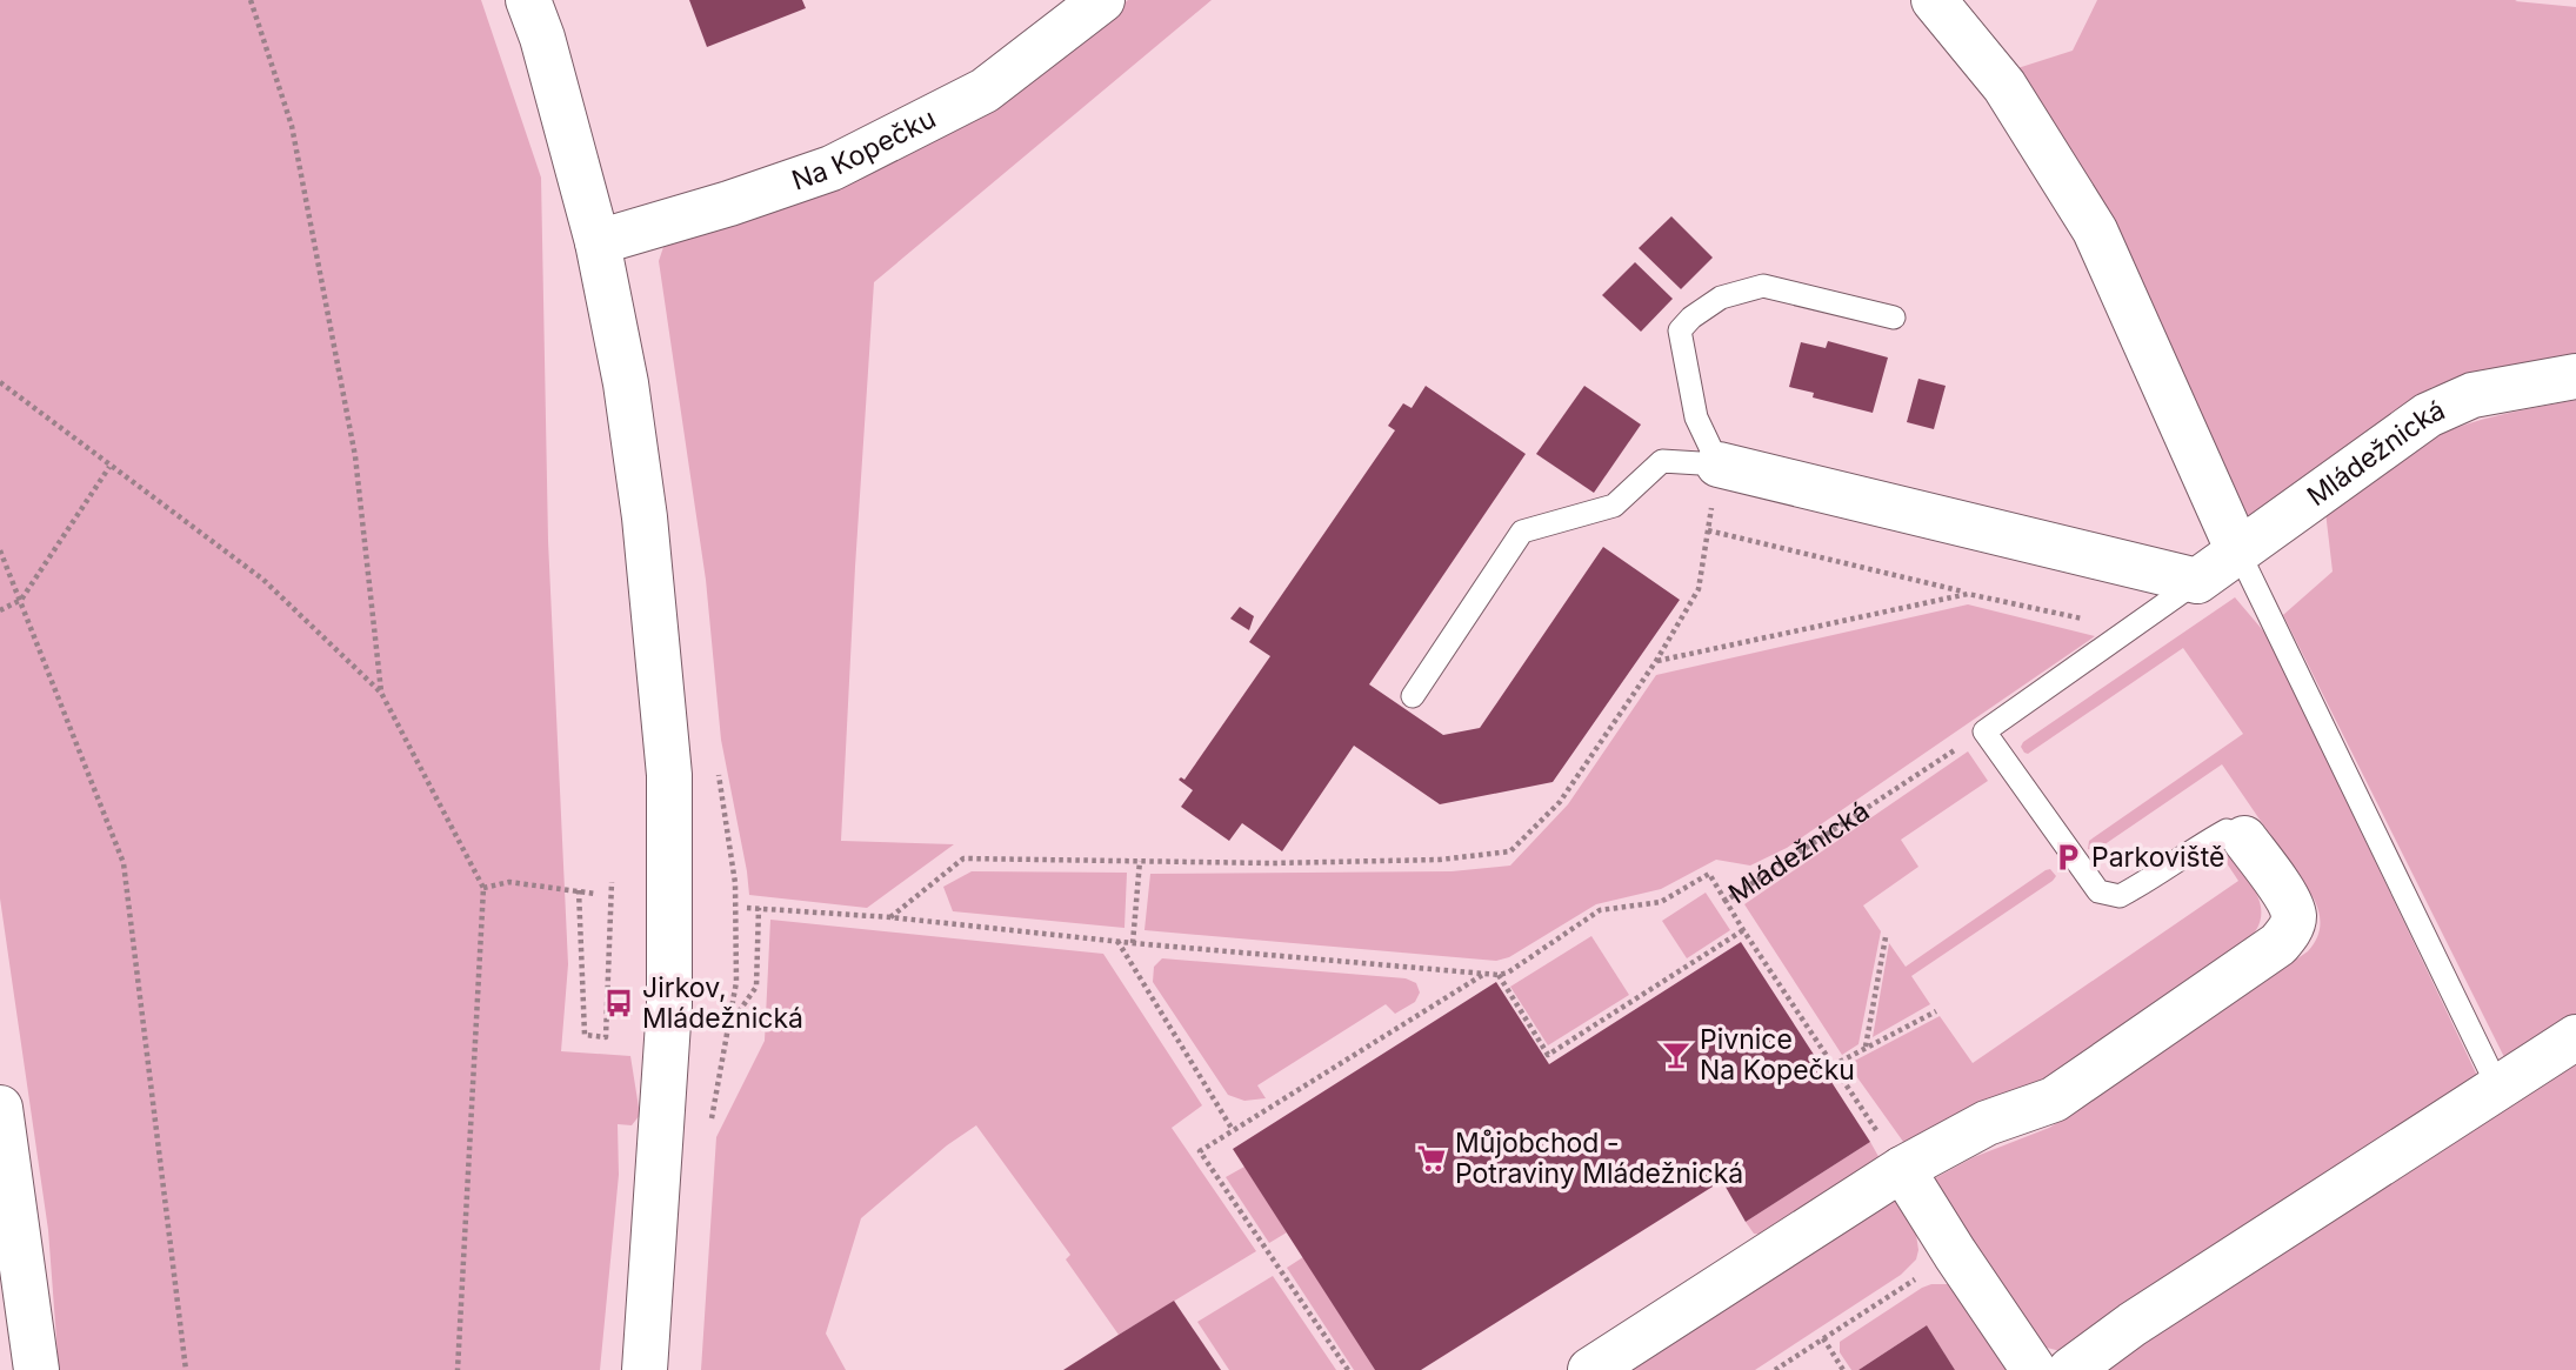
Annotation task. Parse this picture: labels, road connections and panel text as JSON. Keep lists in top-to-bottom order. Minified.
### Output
{"streets":{"street":["Na Kopečku","Mládežnická"]},"places":{"parking":["Parkoviště"],"bus stop":["Jirkov, Mládežnická"],"bar":["Pivnice Na Kopečku"],"supermarket":["Můjobchod - Potraviny Mládežnická"]}}
